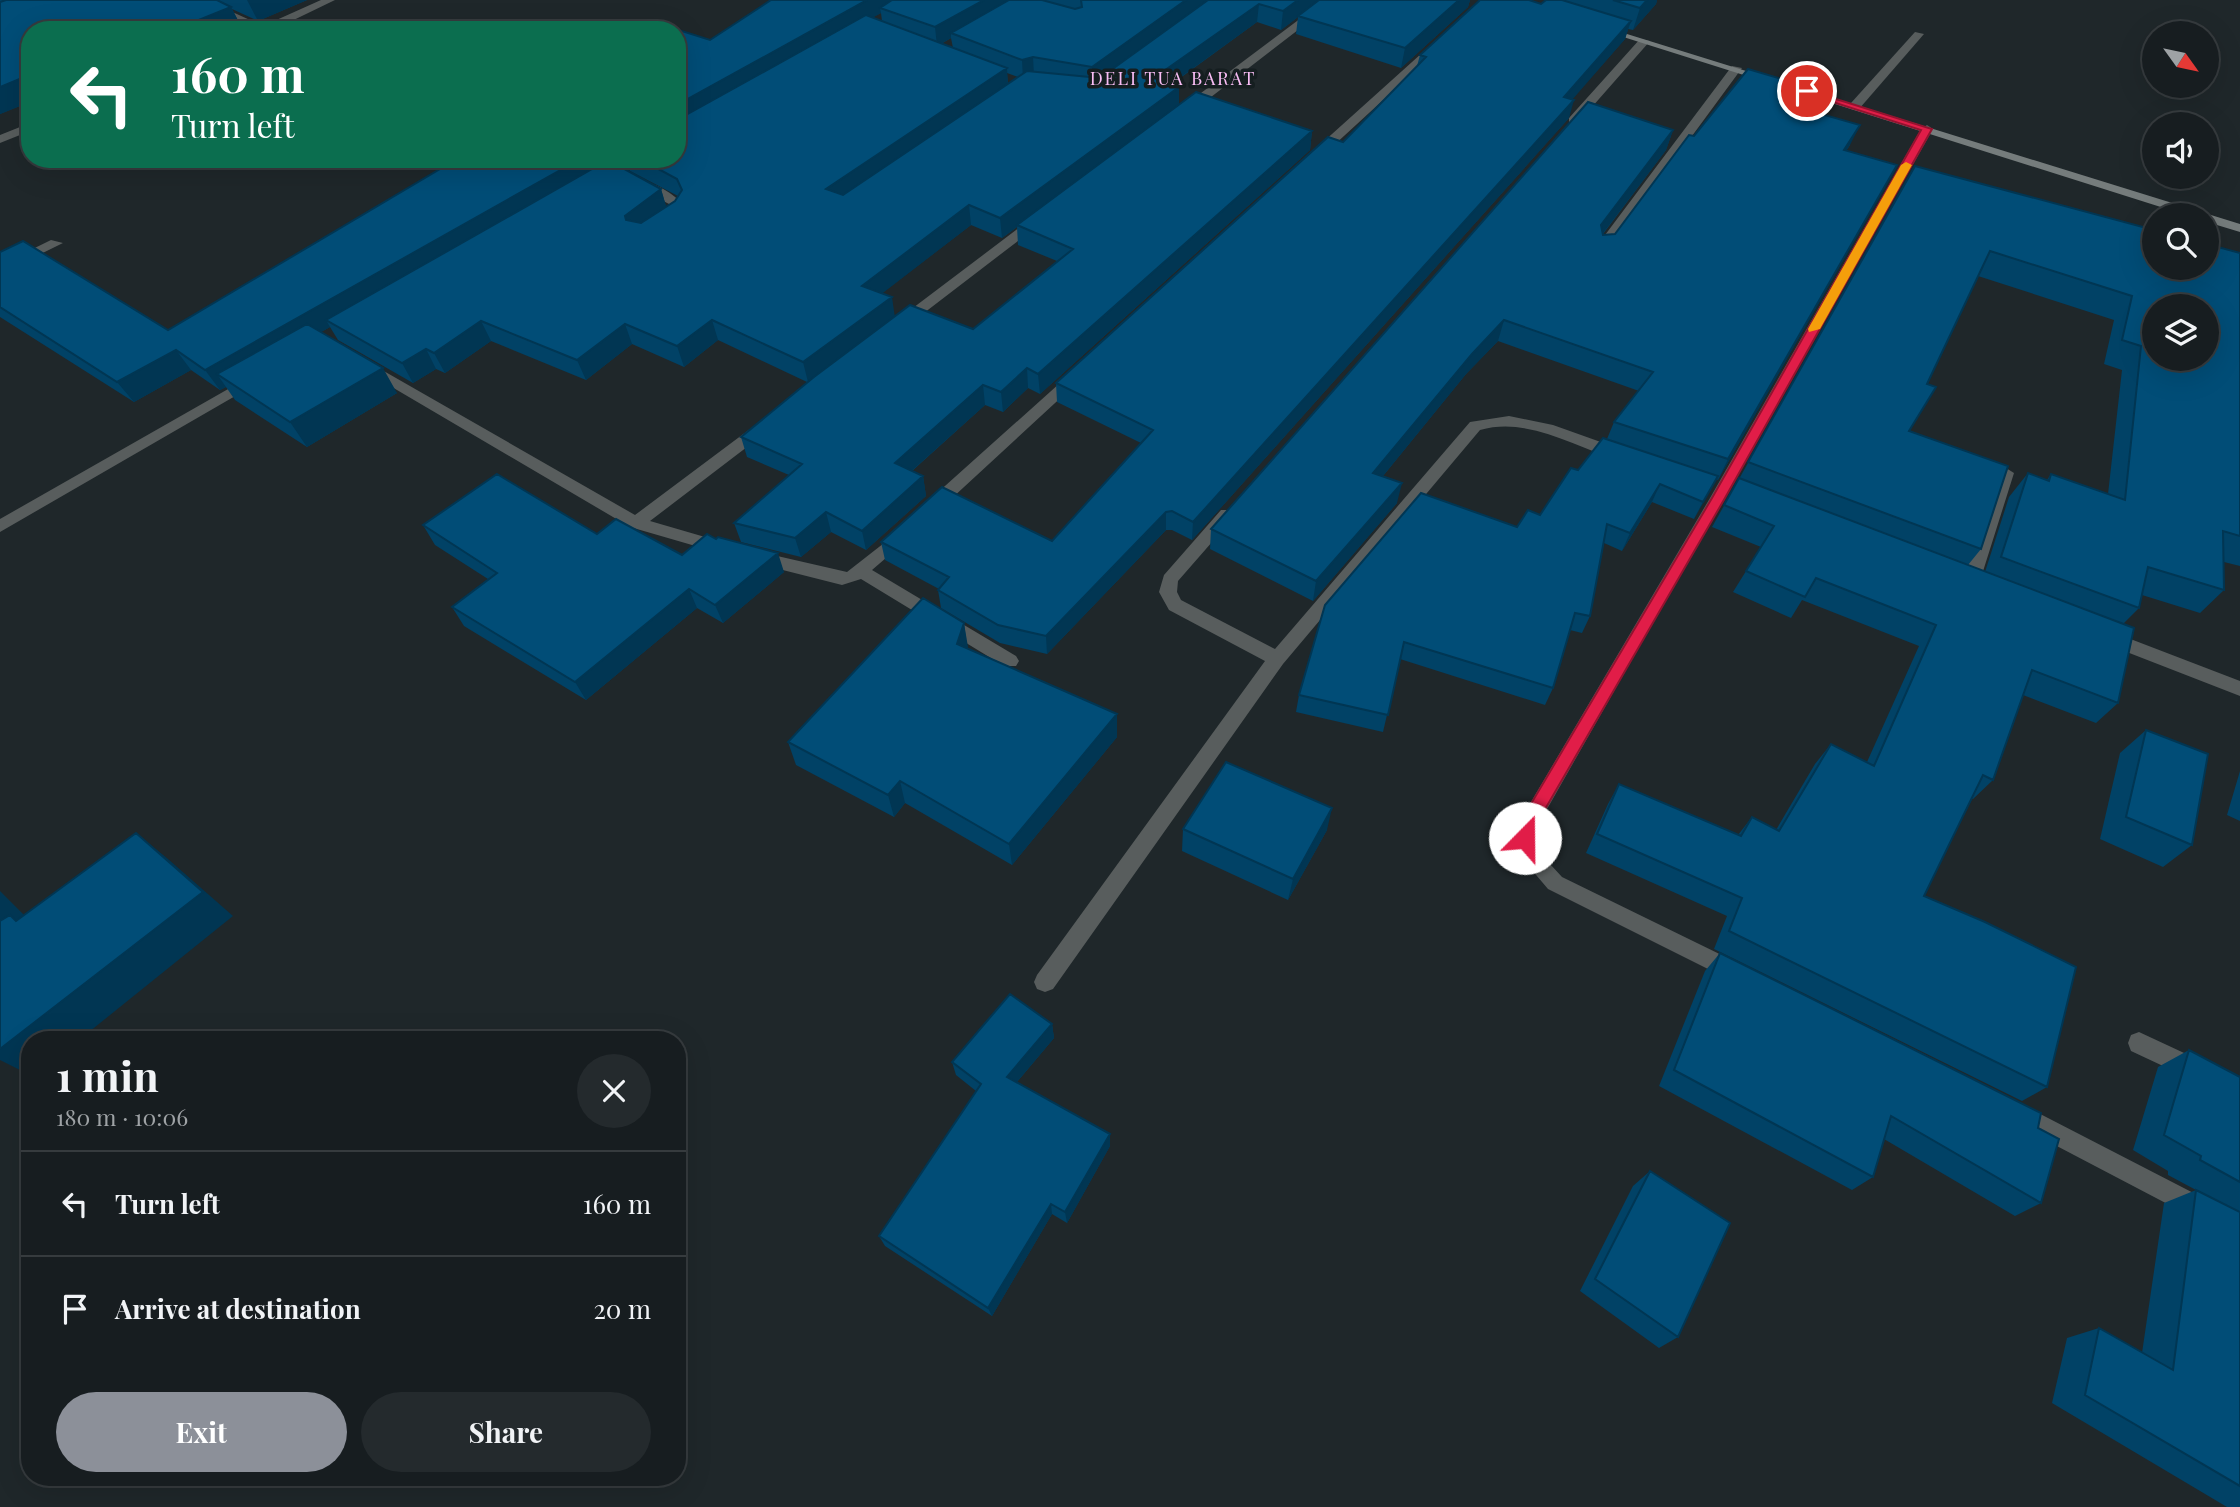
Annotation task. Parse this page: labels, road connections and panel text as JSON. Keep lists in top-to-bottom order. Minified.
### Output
{"districts":["DELI TUA BARAT"],"north":"bottom right","page":{"turn":["160 m","Turn left"],"heading":["1 min","180 m · 10:06"],"list":[{"name":"Turn left","value":"160 m"},{"name":"Arrive at destination","value":"20 m"}],"buttons":["Exit","Share"]}}
